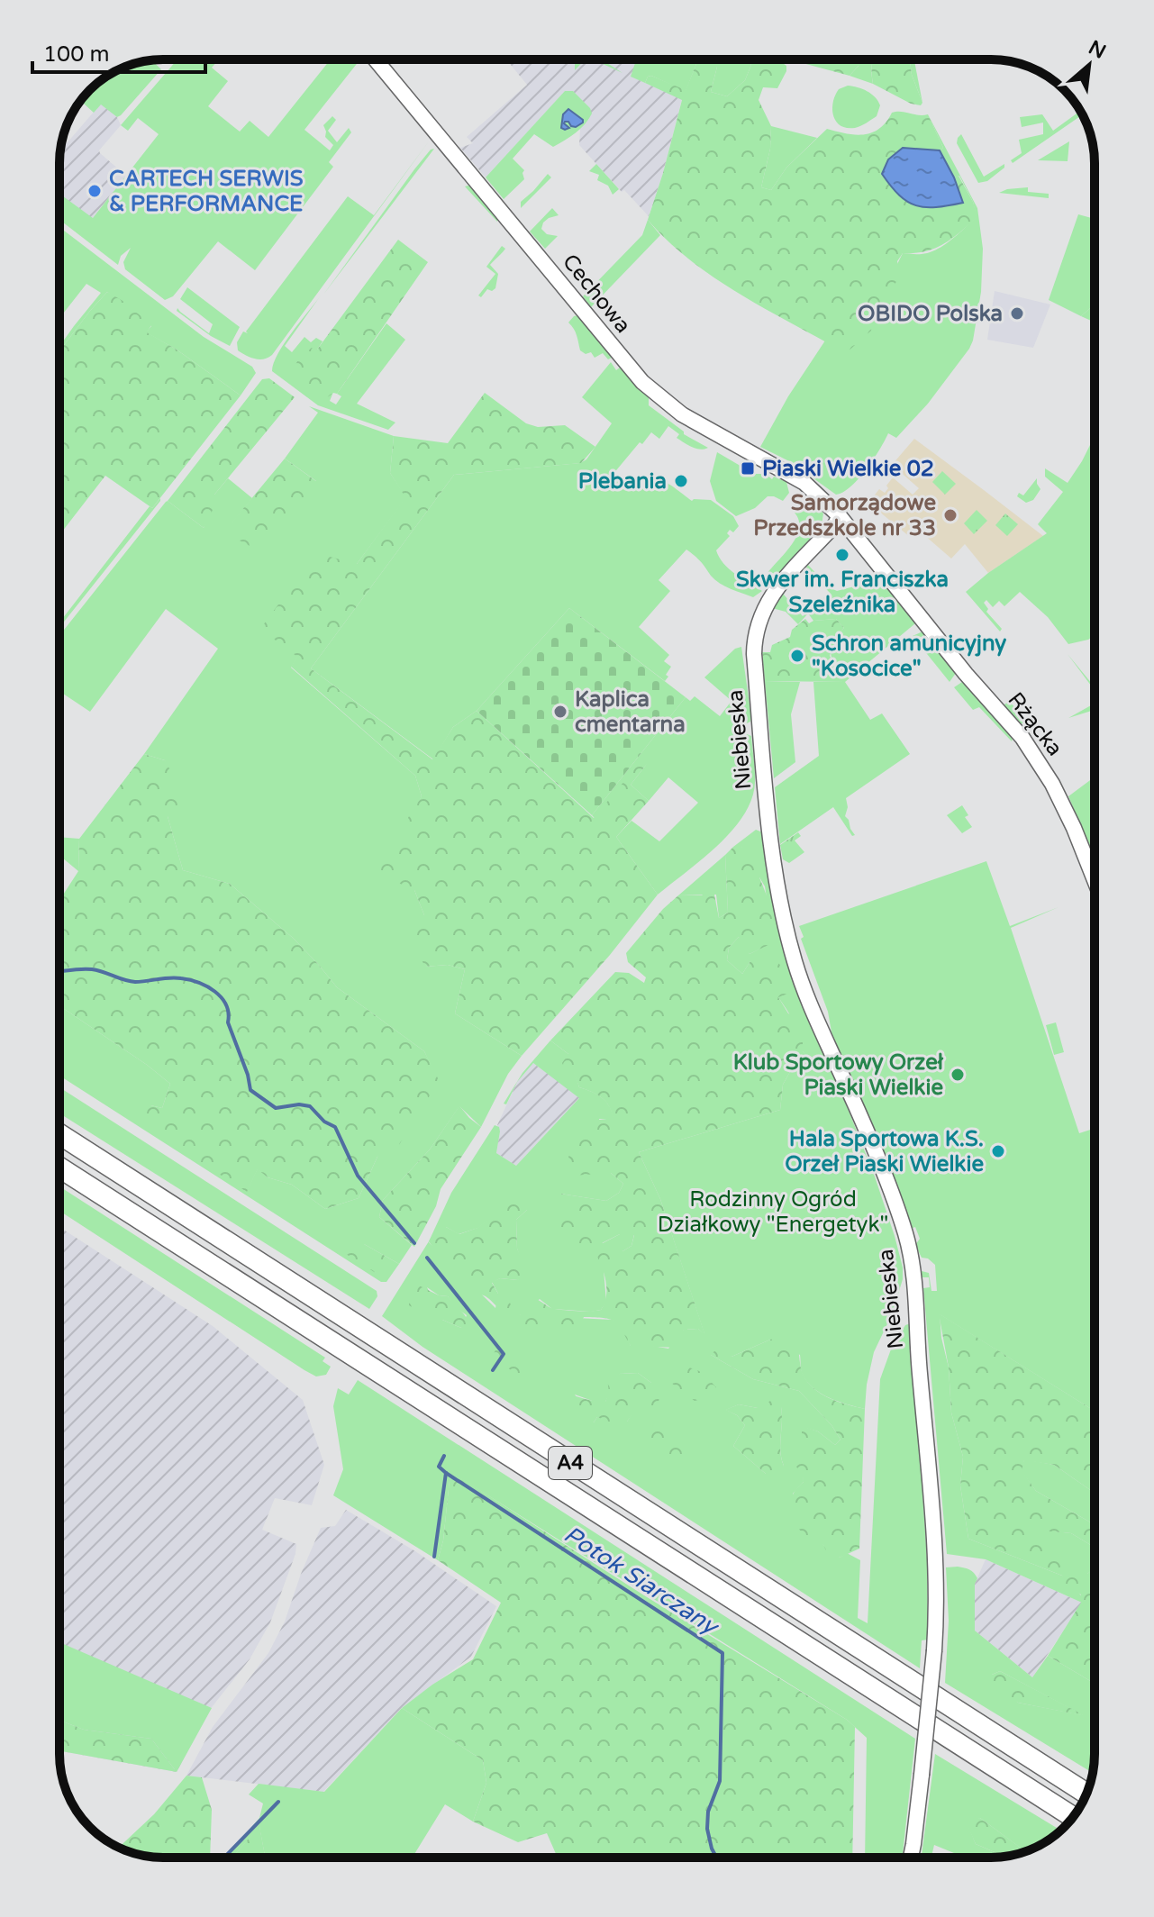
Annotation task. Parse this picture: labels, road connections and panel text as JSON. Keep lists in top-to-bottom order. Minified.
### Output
{"streets":{"highway":["A4"],"street":["Cechowa","Rżącka","Niebieska"]},"crossings":[["Cechowa","Rżącka"],["Cechowa","Niebieska"],["Rżącka","Niebieska"]],"water":["Potok Siarczany"],"parks":["Rodzinny Ogród Działkowy \"Energetyk\""],"places":{"other":["CARTECH SERWIS & PERFORMANCE","OBIDO Polska","Plebania","Samorządowe Przedszkole nr 33","Skwer im. Franciszka Szeleźnika","Schron amunicyjny \"Kosocice\"","Kaplica cmentarna","Klub Sportowy Orzeł Piaski Wielkie","Hala Sportowa K.S. Orzeł Piaski Wielkie"],"transit":["Piaski Wielkie 02"]},"scale_bar":"100 m","north":"top right"}
